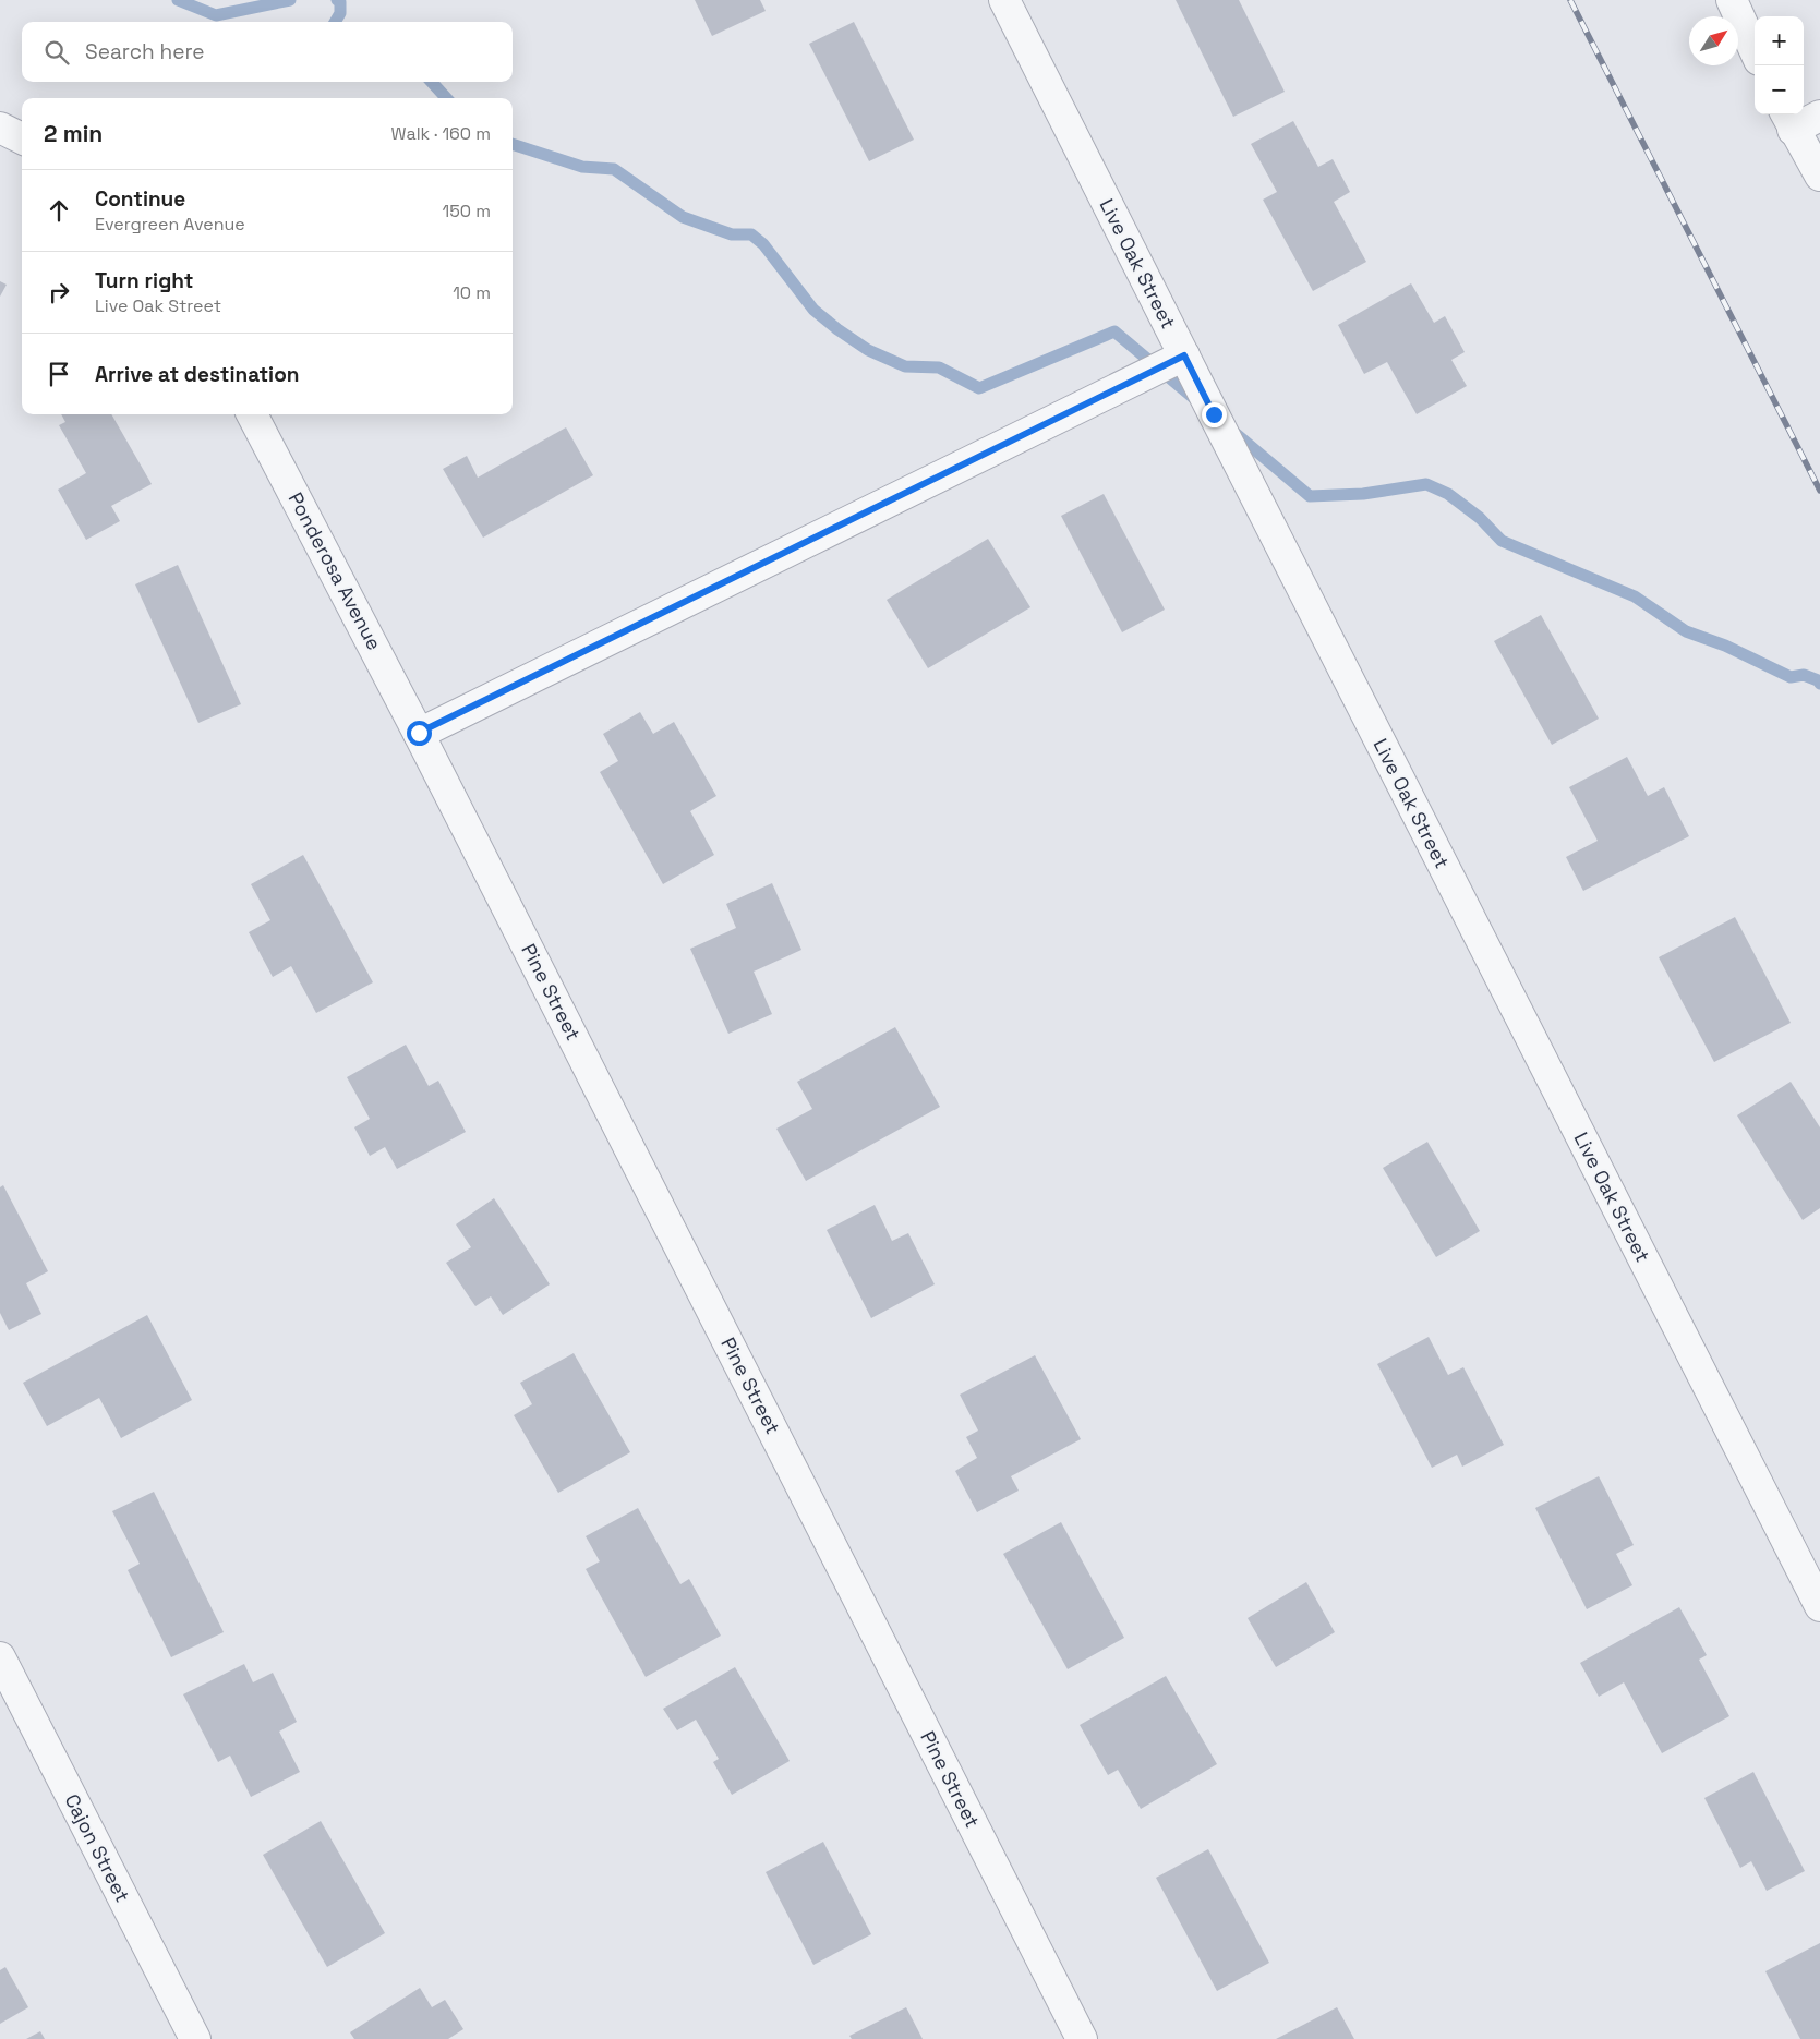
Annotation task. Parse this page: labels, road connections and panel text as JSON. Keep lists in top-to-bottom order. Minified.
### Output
{"streets":{"street":["Live Oak Street","Ponderosa Avenue","Pine Street","Cajon Street"]},"crossings":[["Ponderosa Avenue","Pine Street"]],"north":"top right","page":{"map_buttons":["+","−"],"search":"Search here","heading":["2 min","Walk · 160 m"],"list":[["Continue","Evergreen Avenue","150 m"],["Turn right","Live Oak Street","10 m"],"Arrive at destination"]}}
